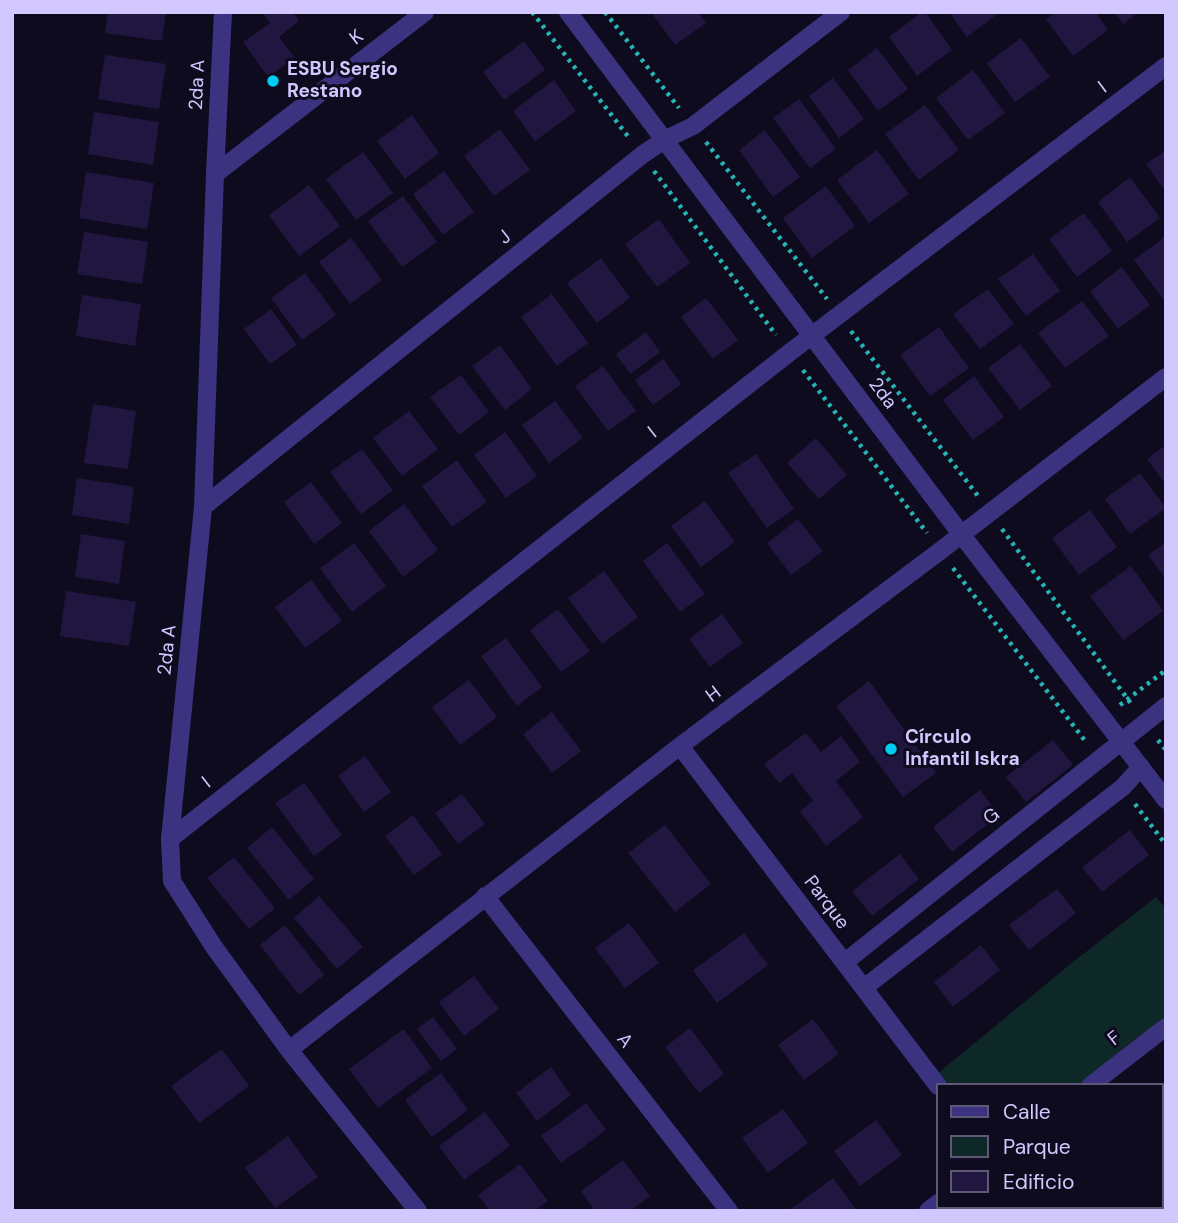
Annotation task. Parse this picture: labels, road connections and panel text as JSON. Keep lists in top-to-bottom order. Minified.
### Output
{"streets":{"street":["K","2da A","I","J","2da","H","G","Parque","F","A"]},"crossings":[["K","2da A"],["2da A","I"],["2da A","J"],["2da A","H"],["I","2da"],["J","2da"],["2da","H"],["2da","G"],["H","Parque"],["H","A"],["G","Parque"]],"places":["ESBU Sergio Restano","Círculo Infantil Iskra"],"legend":["Calle","Parque","Edificio"]}
